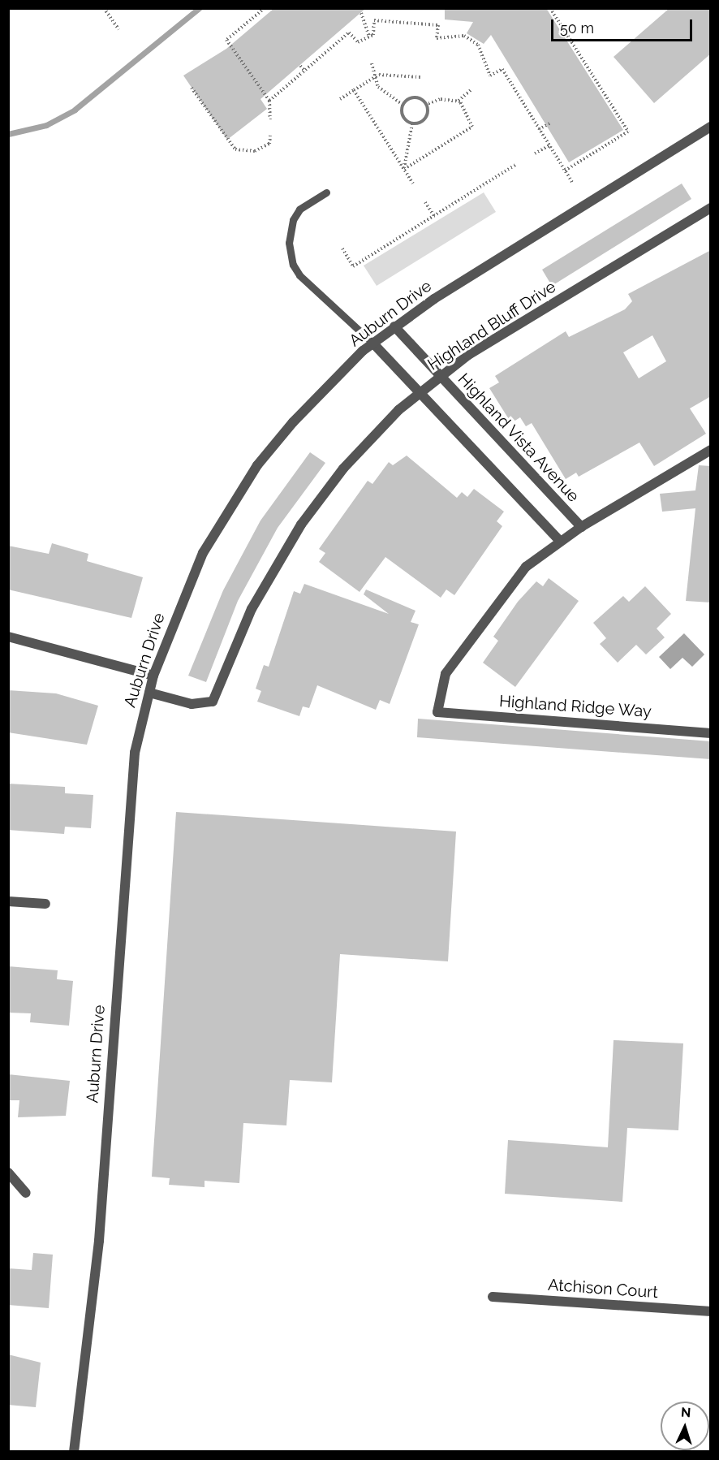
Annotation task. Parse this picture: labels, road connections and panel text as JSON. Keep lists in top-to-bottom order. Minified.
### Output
{"streets":{"street":["Auburn Drive","Highland Bluff Drive","Highland Vista Avenue","Highland Ridge Way","Atchison Court"]},"crossings":[["Auburn Drive","Highland Bluff Drive"],["Auburn Drive","Highland Vista Avenue"],["Highland Bluff Drive","Highland Vista Avenue"]],"scale_bar":"50 m","north":"top"}
